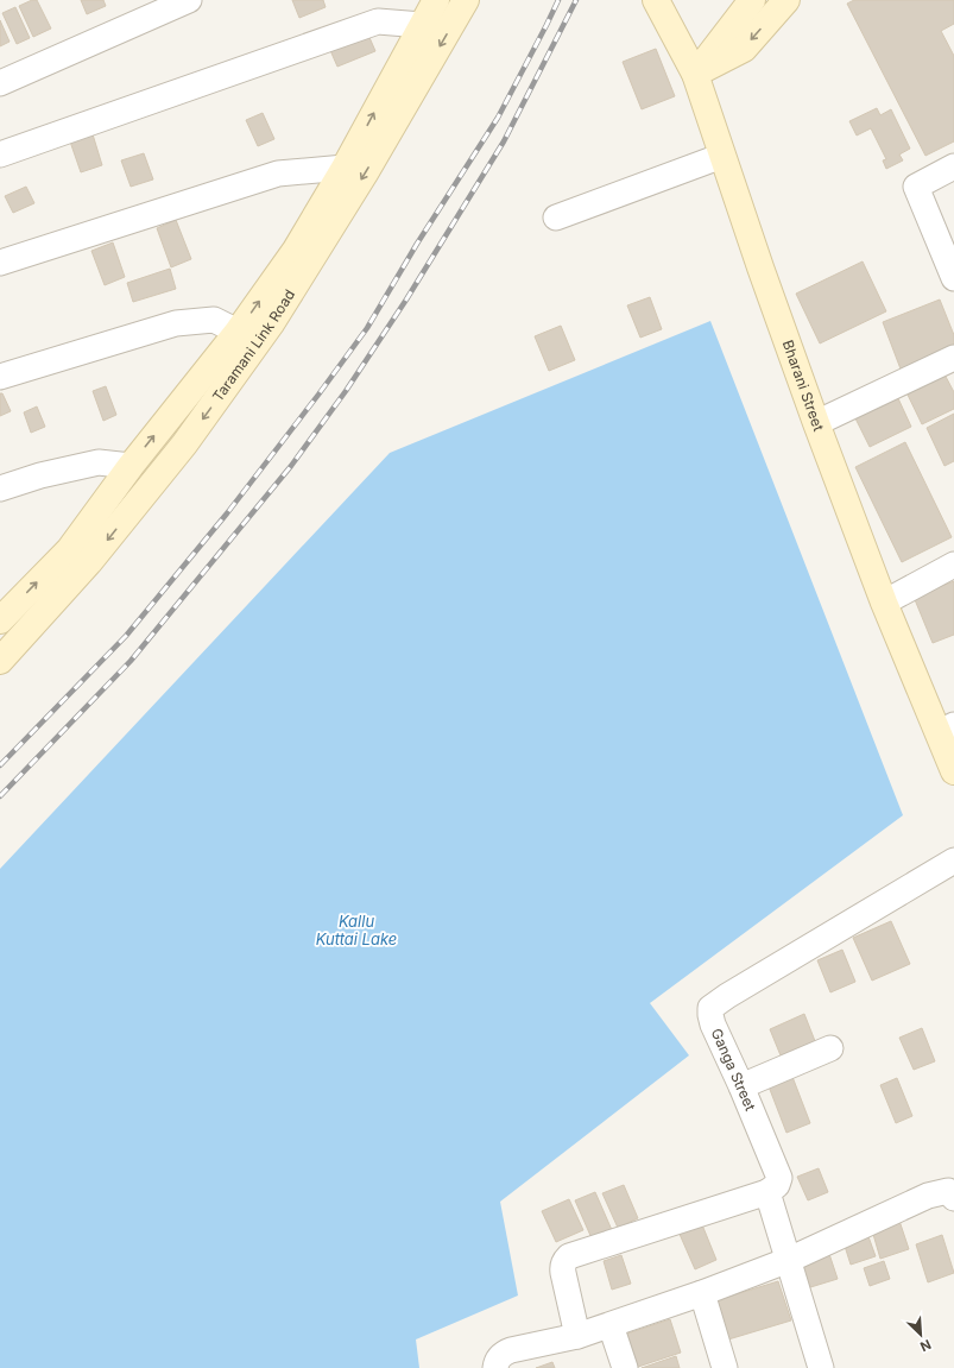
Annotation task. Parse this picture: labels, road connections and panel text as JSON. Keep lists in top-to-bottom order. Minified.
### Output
{"streets":{"street":["Taramani Link Road","Bharani Street","Ganga Street"]},"water":["Kallu Kuttai Lake"],"north":"bottom right"}
